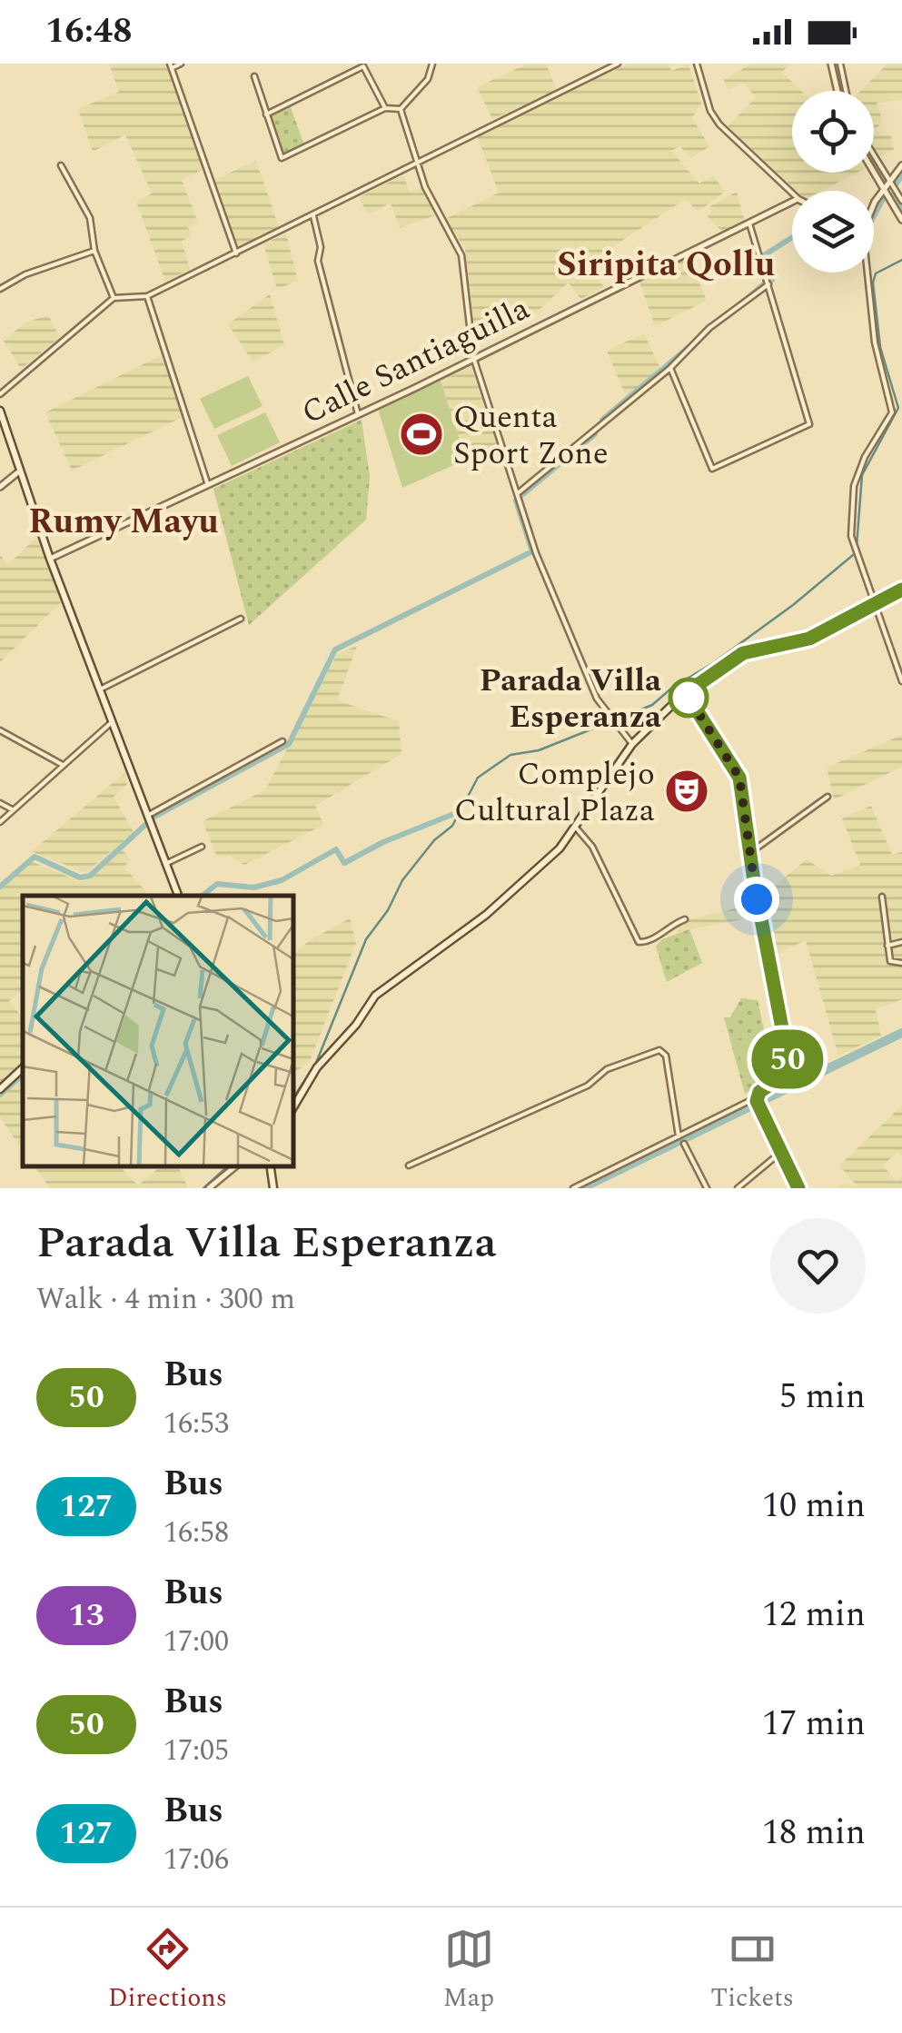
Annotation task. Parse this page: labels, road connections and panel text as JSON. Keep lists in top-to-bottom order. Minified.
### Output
{"streets":{"street":["Calle Santiaguilla"]},"districts":["Siripita Qollu","Rumy Mayu"],"places":{"sports":["Quenta Sport Zone"],"other":["Parada Villa Esperanza"],"theatre":["Complejo Cultural Plaza"]},"lines":["bus line 50"],"page":{"status":"16:48","on_map":"50","heading":["Parada Villa Esperanza","Walk · 4 min · 300 m"],"list":[{"mark":"50","name":"Bus","note":"16:53","value":"5 min"},{"mark":"127","name":"Bus","note":"16:58","value":"10 min"},{"mark":"13","name":"Bus","note":"17:00","value":"12 min"},{"mark":"50","name":"Bus","note":"17:05","value":"17 min"},{"mark":"127","name":"Bus","note":"17:06","value":"18 min"}],"tabs":["Directions","Map","Tickets"]}}
